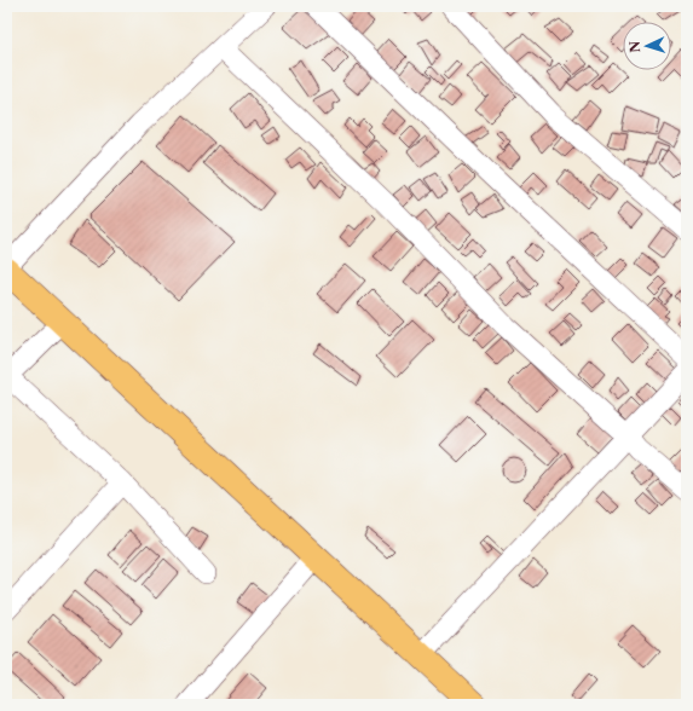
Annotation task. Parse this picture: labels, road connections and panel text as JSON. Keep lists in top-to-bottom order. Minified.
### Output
{"north":"left"}
